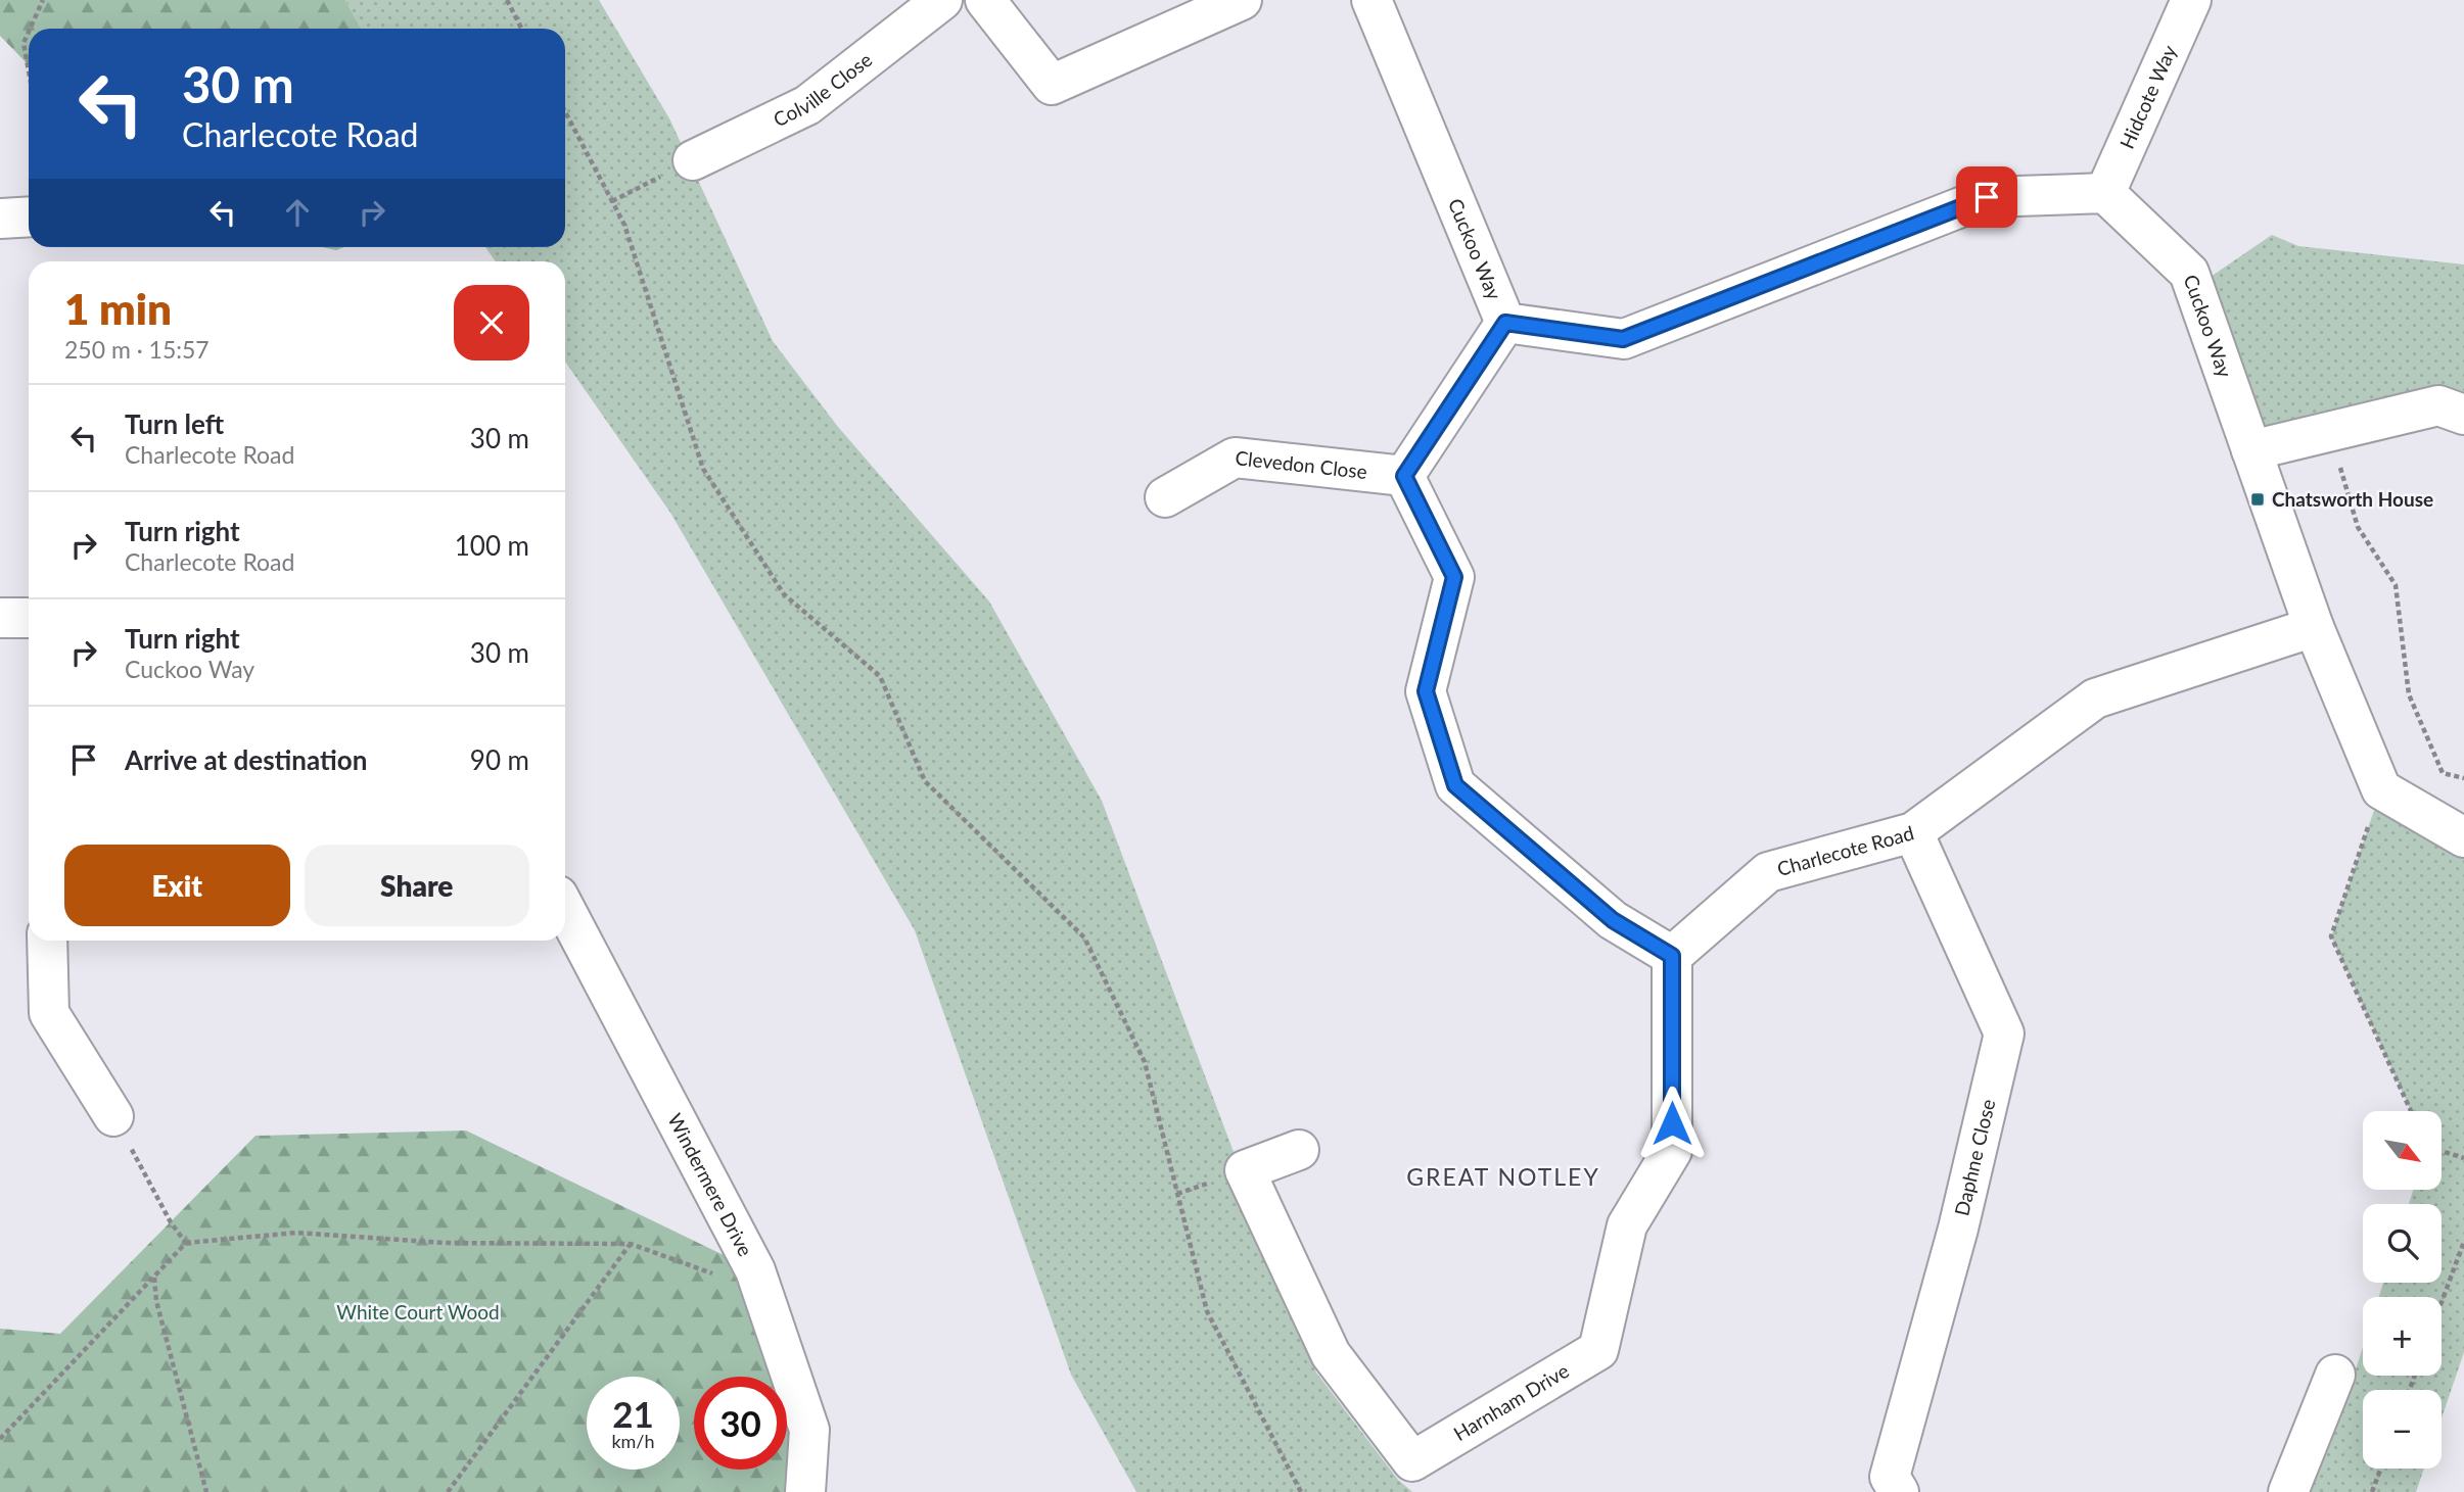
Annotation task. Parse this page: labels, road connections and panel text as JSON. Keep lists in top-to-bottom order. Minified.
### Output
{"streets":{"street":["Colville Close","Hidcote Way","Cuckoo Way","Clevedon Close","Charlecote Road","Daphne Close","Windermere Drive","Harnham Drive"]},"crossings":[["Hidcote Way","Cuckoo Way"],["Cuckoo Way","Charlecote Road"],["Charlecote Road","Daphne Close"],["Charlecote Road","Harnham Drive"]],"districts":["GREAT NOTLEY"],"parks":["White Court Wood"],"places":{"transit":["Chatsworth House"]},"north":"bottom right","page":{"turn":["30 m","Charlecote Road"],"heading":["1 min","250 m · 15:57"],"list":[{"name":"Turn left","note":"Charlecote Road","value":"30 m"},{"name":"Turn right","note":"Charlecote Road","value":"100 m"},{"name":"Turn right","note":"Cuckoo Way","value":"30 m"},{"name":"Arrive at destination","value":"90 m"}],"buttons":["Exit","Share"],"map_buttons":["+","−"],"speed":"21 km/h","limit":"30"}}
